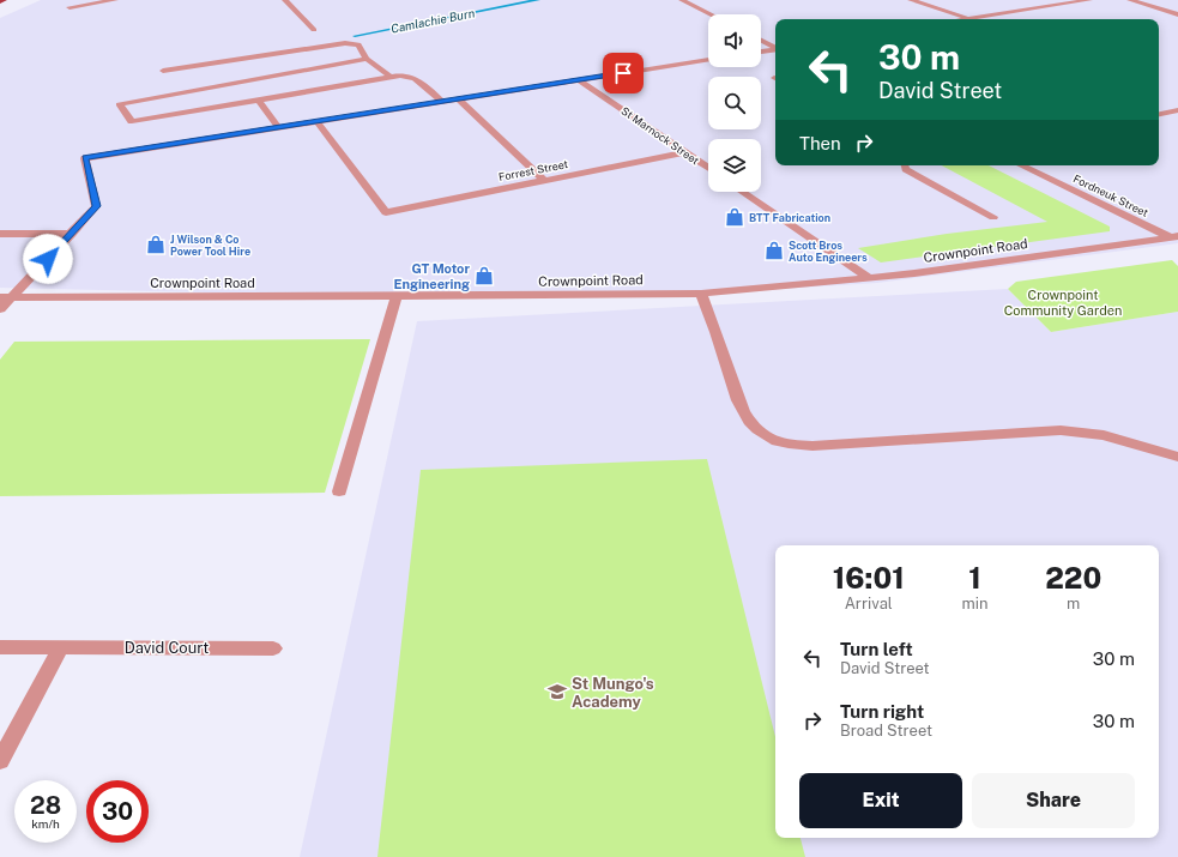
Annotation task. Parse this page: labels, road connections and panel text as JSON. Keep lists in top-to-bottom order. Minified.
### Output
{"streets":{"street":["St Marnock Street","Forrest Street","Fordneuk Street","Crownpoint Road","David Court"]},"crossings":[["St Marnock Street","Forrest Street"],["Fordneuk Street","Crownpoint Road"]],"water":["Camlachie Burn"],"parks":["Crownpoint Community Garden"],"places":{"shop":["BTT Fabrication","J Wilson & Co Power Tool Hire","Scott Bros Auto Engineers","GT Motor Engineering"],"school or university":["St Mungo's Academy"]},"page":{"turn":["30 m","David Street"],"then":"Then","eta":["16:01","Arrival","1","min","220","m"],"list":[{"name":"Turn left","note":"David Street","value":"30 m"},{"name":"Turn right","note":"Broad Street","value":"30 m"}],"buttons":["Exit","Share"],"speed":"28 km/h","limit":"30"}}
